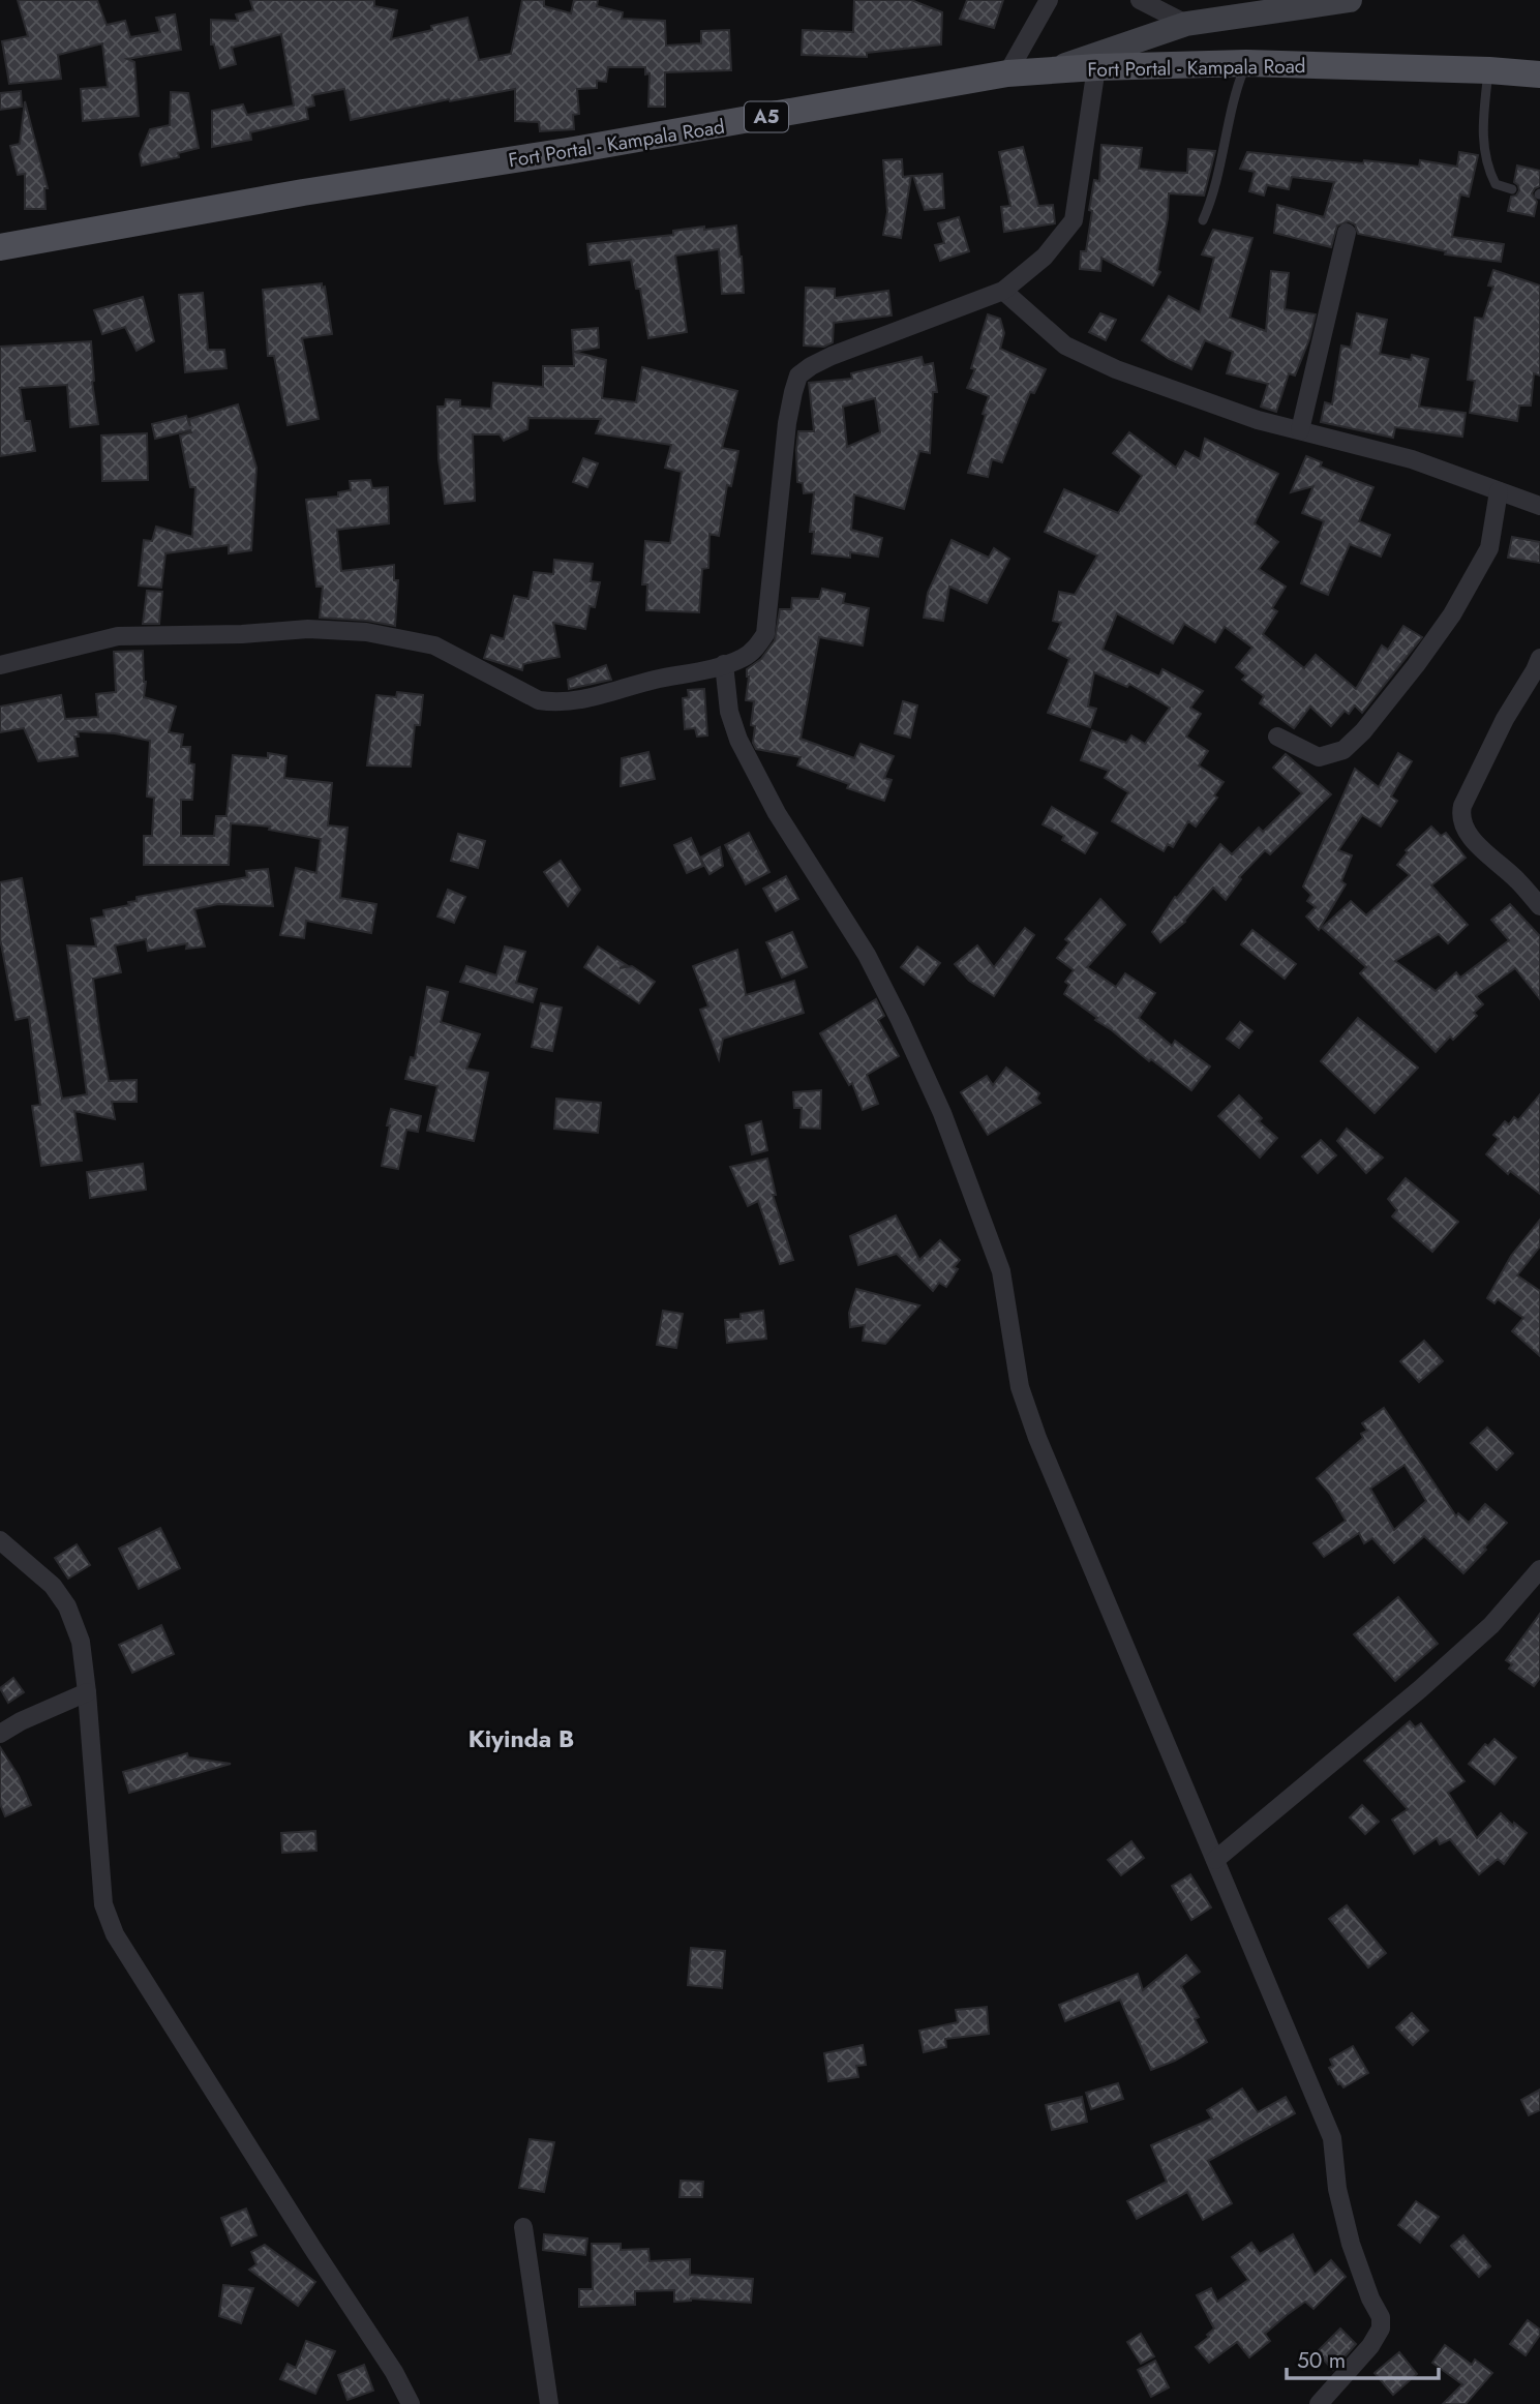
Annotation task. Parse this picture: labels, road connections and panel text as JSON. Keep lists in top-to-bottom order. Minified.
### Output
{"streets":{"main road":["Fort Portal - Kampala Road","A5"]},"districts":["Kiyinda B"],"scale_bar":"50 m"}
